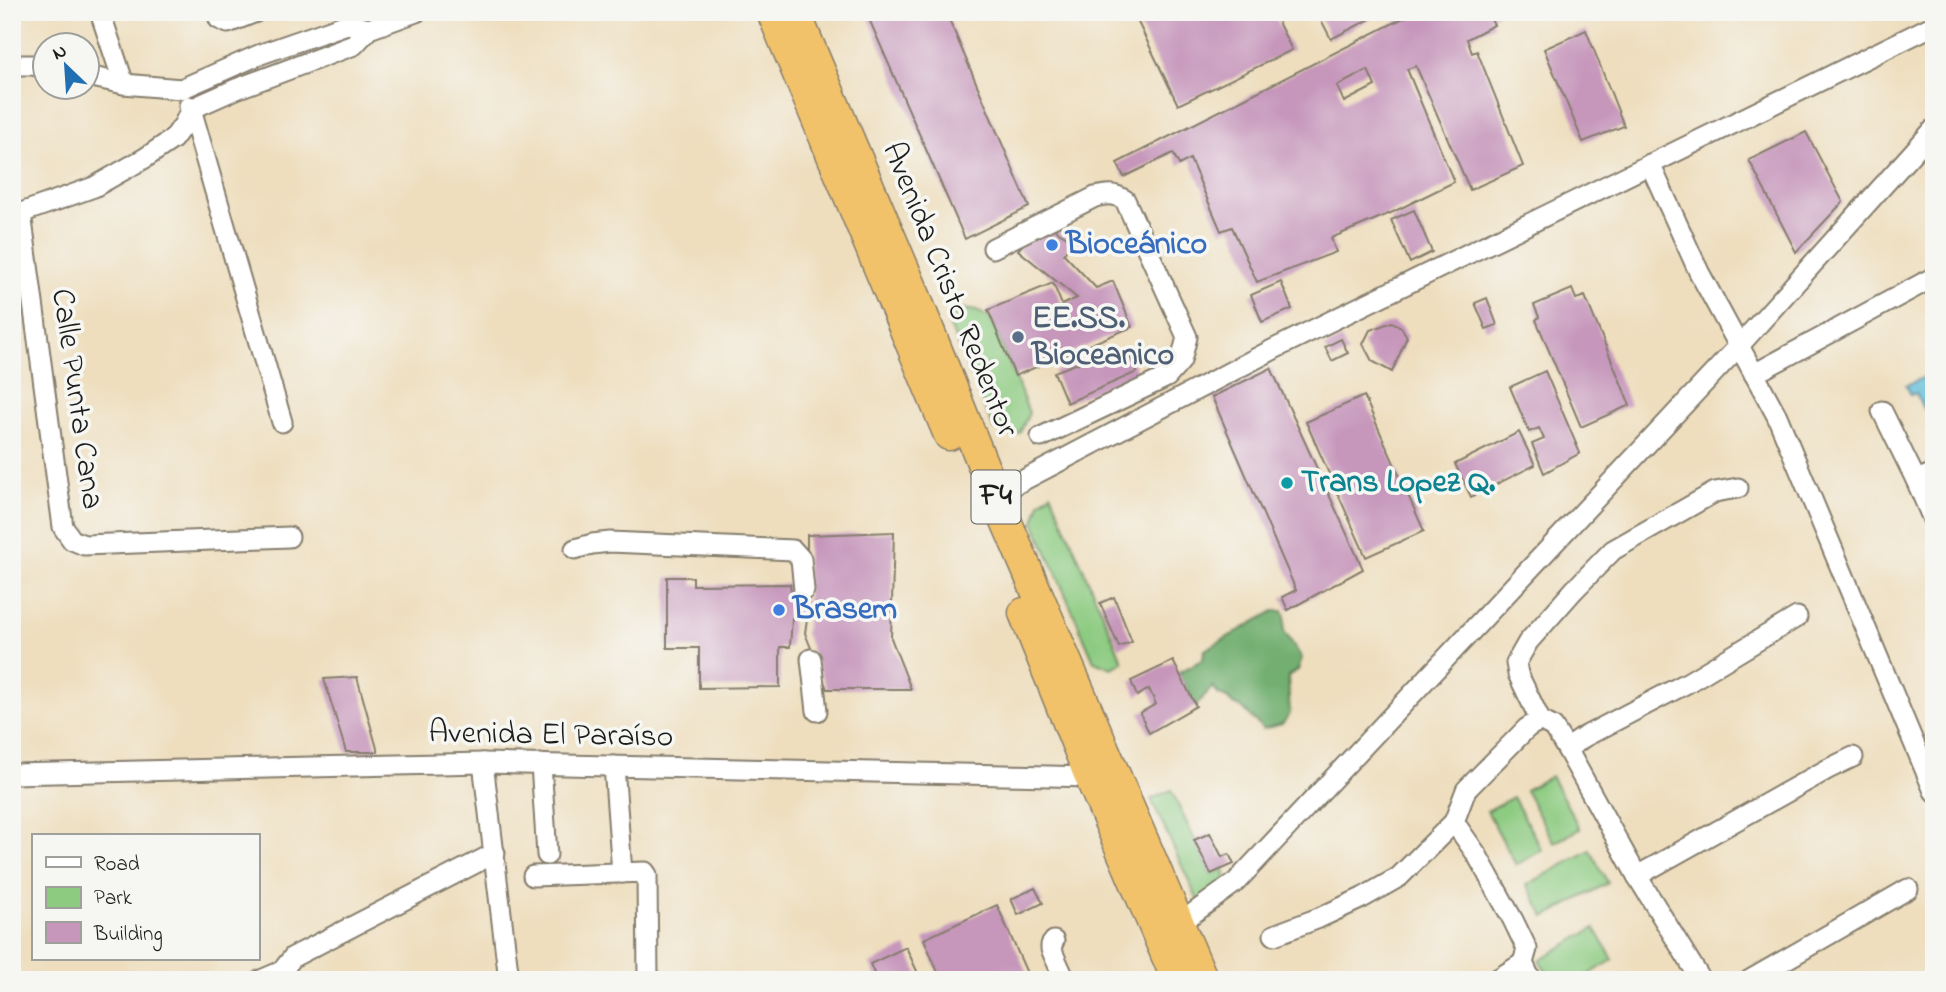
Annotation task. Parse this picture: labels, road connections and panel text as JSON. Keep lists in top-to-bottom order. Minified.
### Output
{"streets":{"highway":["Avenida Cristo Redentor","F4"],"street":["Calle Punta Cana","Avenida El Paraíso"]},"crossings":[["Avenida Cristo Redentor","Avenida El Paraíso"]],"places":["Bioceánico","EE.SS. Bioceanico","Trans Lopez Q.","Brasem"],"legend":["Road","Park","Building"],"north":"top left"}
